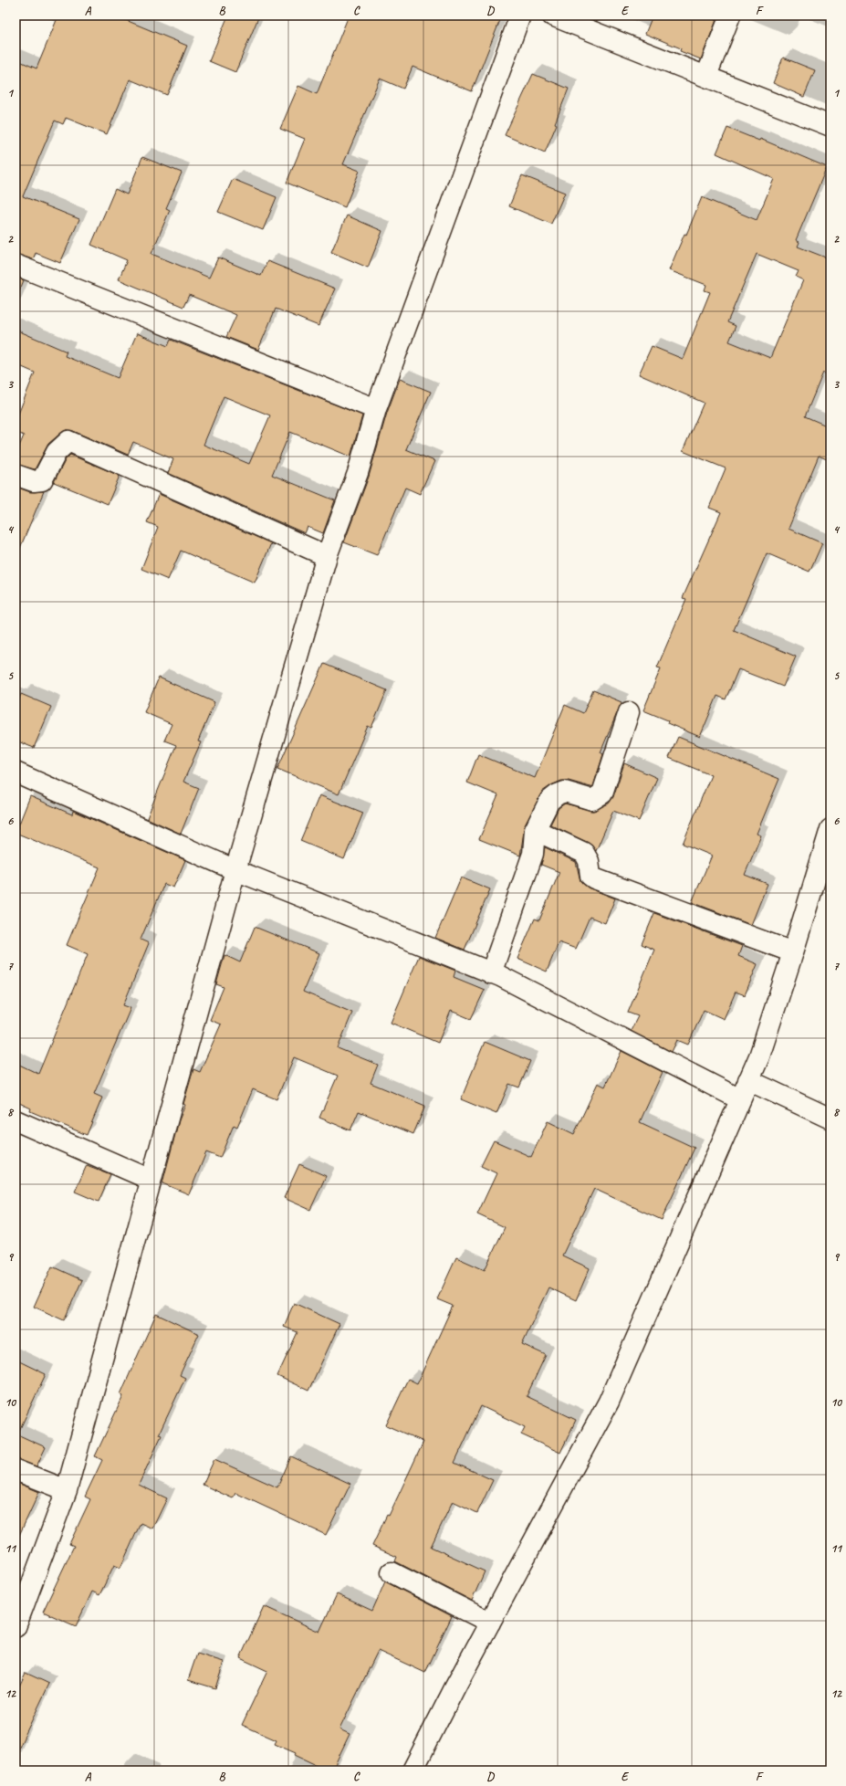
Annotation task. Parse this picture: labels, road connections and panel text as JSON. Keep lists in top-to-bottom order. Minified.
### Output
{"grid":{"columns":["A","B","C","D","E","F"],"rows":["1","2","3","4","5","6","7","8","9","10","11","12"]}}
